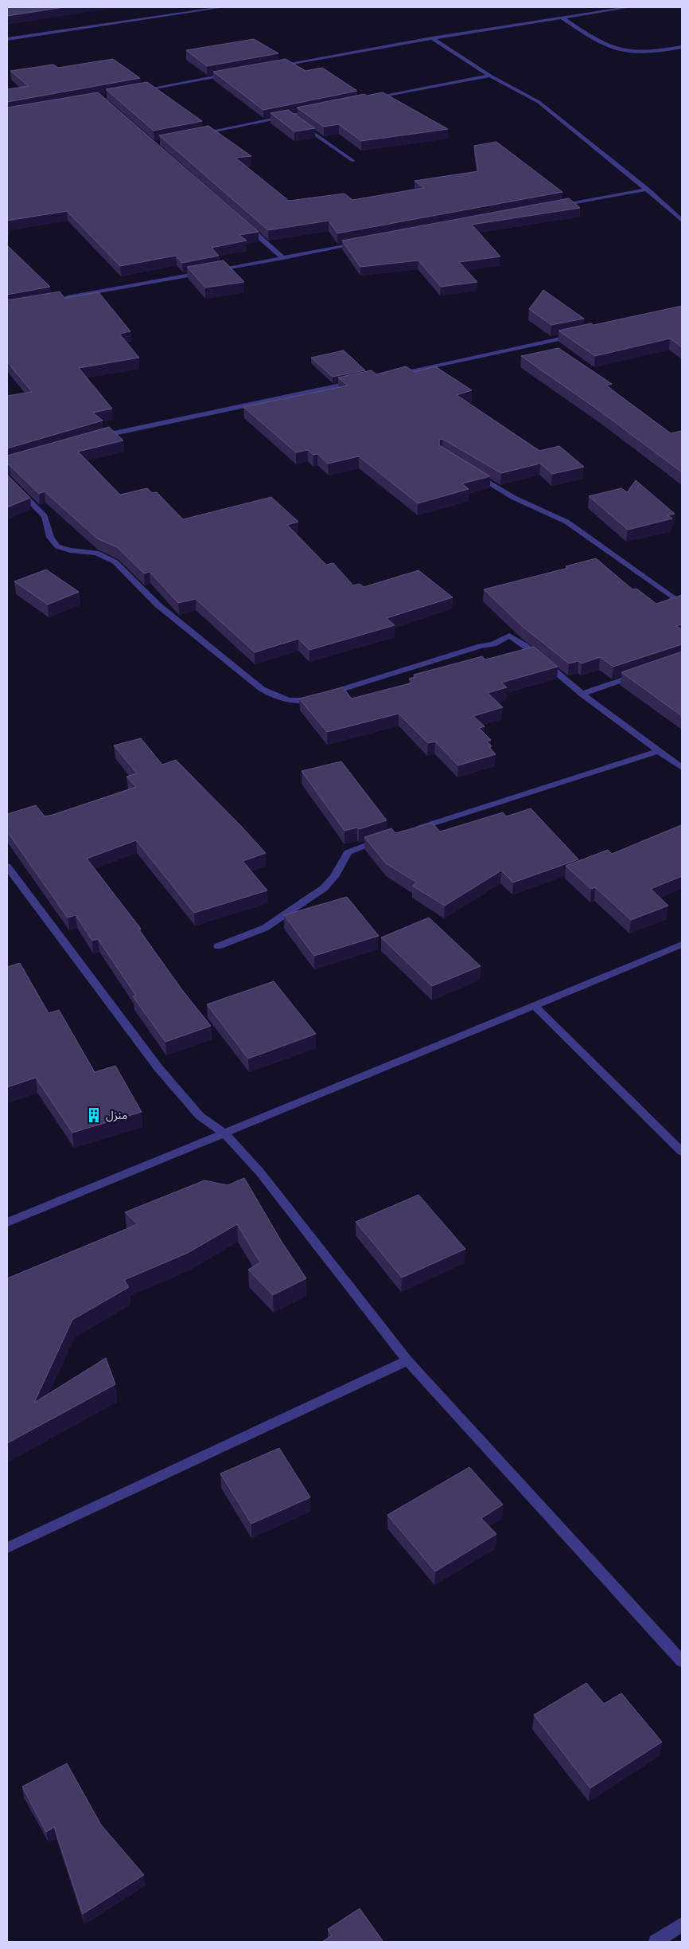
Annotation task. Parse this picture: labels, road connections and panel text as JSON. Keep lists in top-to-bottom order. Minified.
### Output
{"places":{"building":["منزل"]}}
